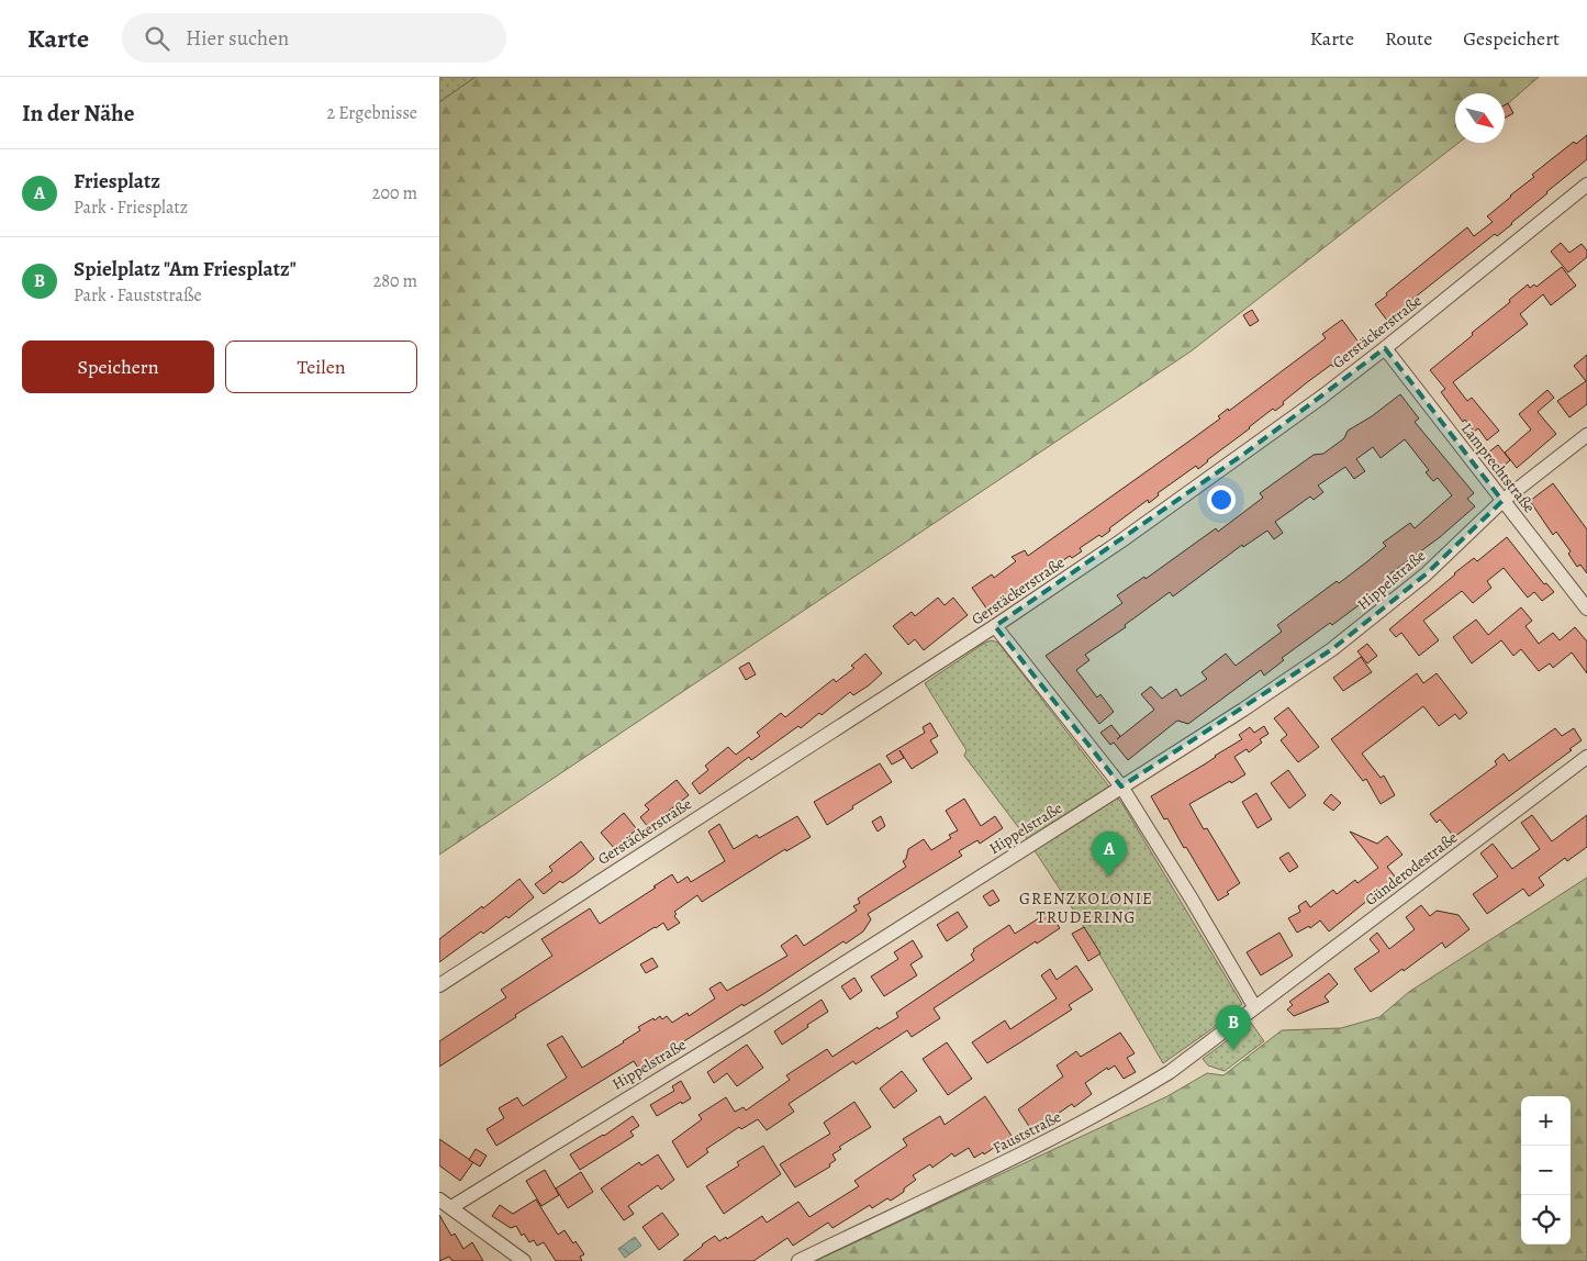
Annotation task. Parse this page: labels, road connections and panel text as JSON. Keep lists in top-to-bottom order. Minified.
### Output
{"streets":{"street":["Gerstäckerstraße","Lamprechtstraße","Hippelstraße","Günderodestraße","Fauststraße"]},"crossings":[["Gerstäckerstraße","Lamprechtstraße"],["Lamprechtstraße","Hippelstraße"],["Günderodestraße","Fauststraße"]],"districts":["GRENZKOLONIE TRUDERING"],"north":"bottom right","page":{"header":"Karte","search":"Hier suchen","nav":["Karte","Route","Gespeichert"],"heading":["In der Nähe","2 Ergebnisse"],"list":[{"mark":"A","name":"Friesplatz","note":"Park · Friesplatz","value":"200 m"},{"mark":"B","name":"Spielplatz \"Am Friesplatz\"","note":"Park · Fauststraße","value":"280 m"}],"buttons":["Speichern","Teilen"],"pins":["A","B"],"map_buttons":["+","−"]}}
